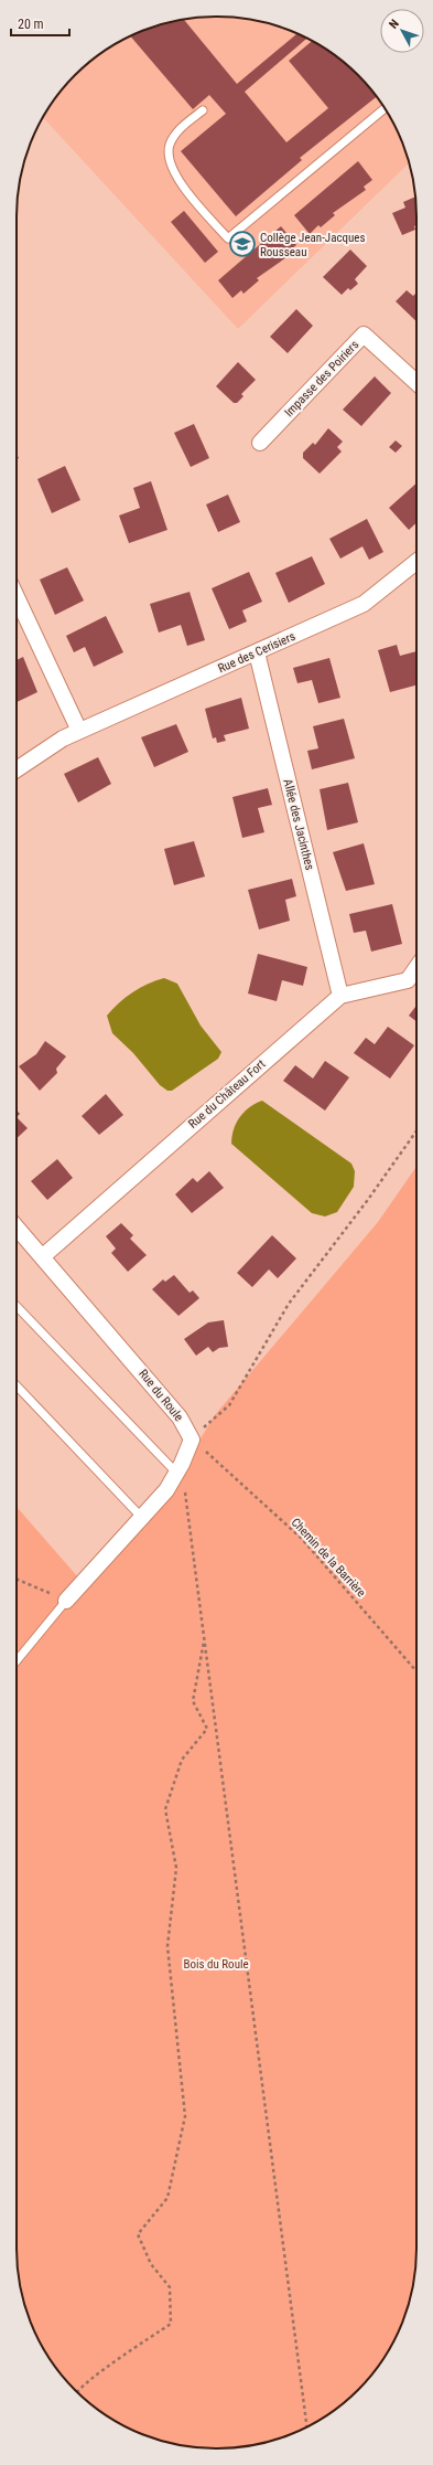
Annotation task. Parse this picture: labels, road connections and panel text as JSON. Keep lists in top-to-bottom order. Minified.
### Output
{"streets":{"street":["Impasse des Poiriers","Rue des Cerisiers","Allée des Jacinthes","Rue du Château Fort","Rue du Roule"],"path":["Chemin de la Barrière"]},"crossings":[["Rue des Cerisiers","Allée des Jacinthes"],["Allée des Jacinthes","Rue du Château Fort"],["Rue du Château Fort","Rue du Roule"],["Rue du Roule","Chemin de la Barrière"]],"parks":["Bois du Roule"],"places":{"school or university":["Collège Jean-Jacques Rousseau"]},"scale_bar":"20 m","north":"top left"}
